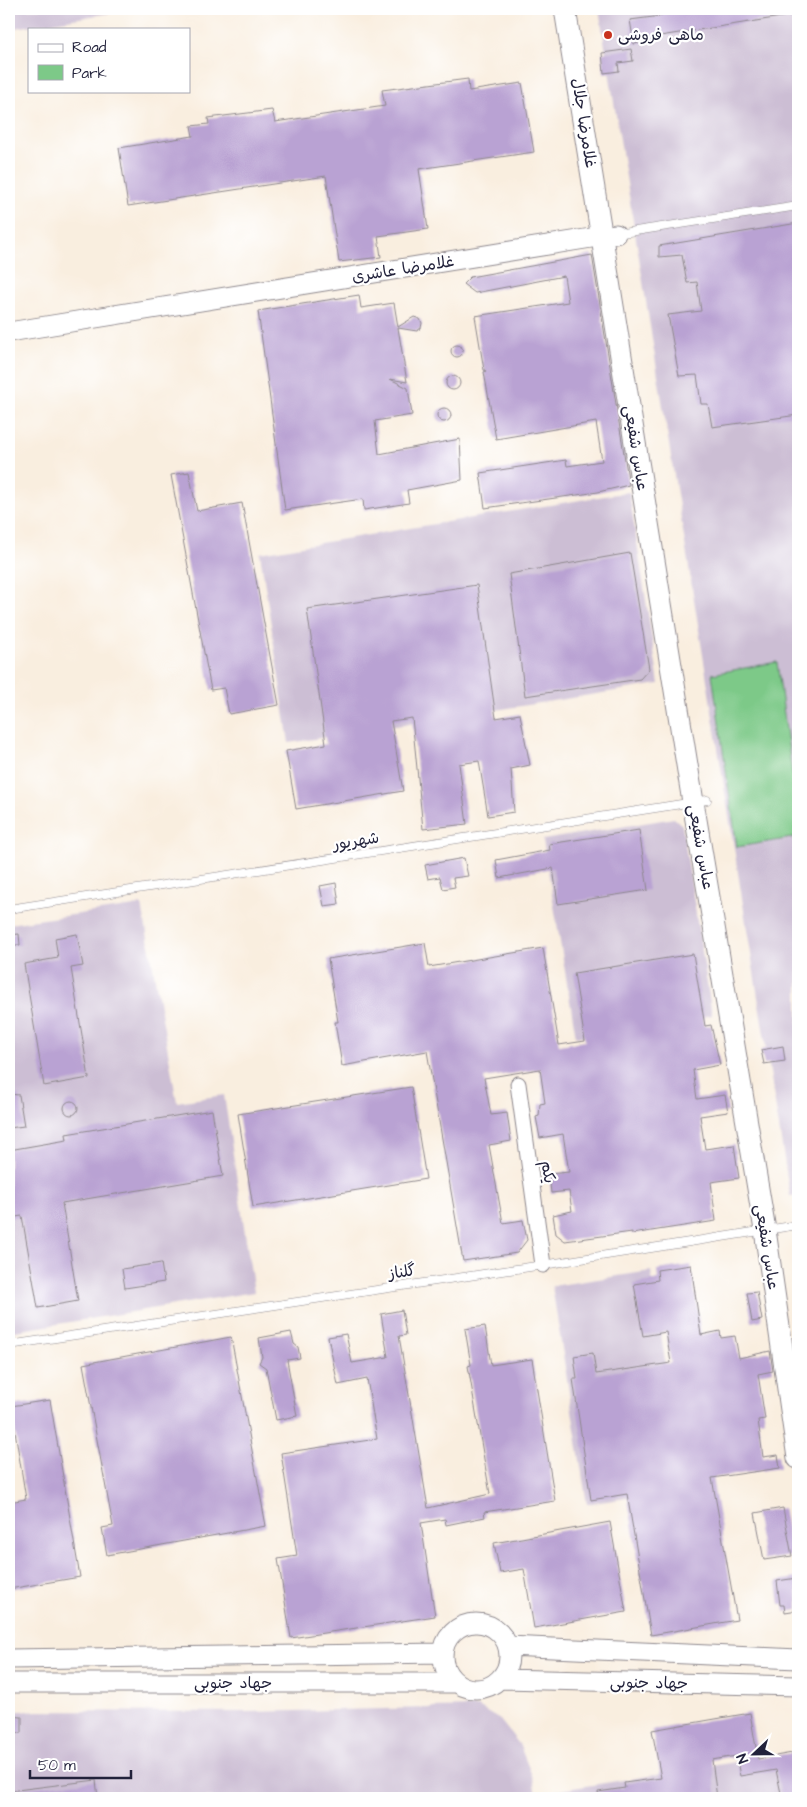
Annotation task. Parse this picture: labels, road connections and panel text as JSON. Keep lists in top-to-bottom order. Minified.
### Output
{"streets":{"main road":["غلامرضا جلال","عباس شفیعی"],"street":["غلامرضا عاشری","یکم","جهاد جنوبی"],"lane":["شهریور","گلناز"]},"crossings":[["غلامرضا جلال","غلامرضا عاشری"],["غلامرضا جلال","عباس شفیعی"],["غلامرضا عاشری","عباس شفیعی"],["عباس شفیعی","شهریور"],["عباس شفیعی","گلناز"],["یکم","گلناز"]],"places":["ماهی فروشی"],"legend":["Road","Park"],"scale_bar":"50 m","north":"left"}
